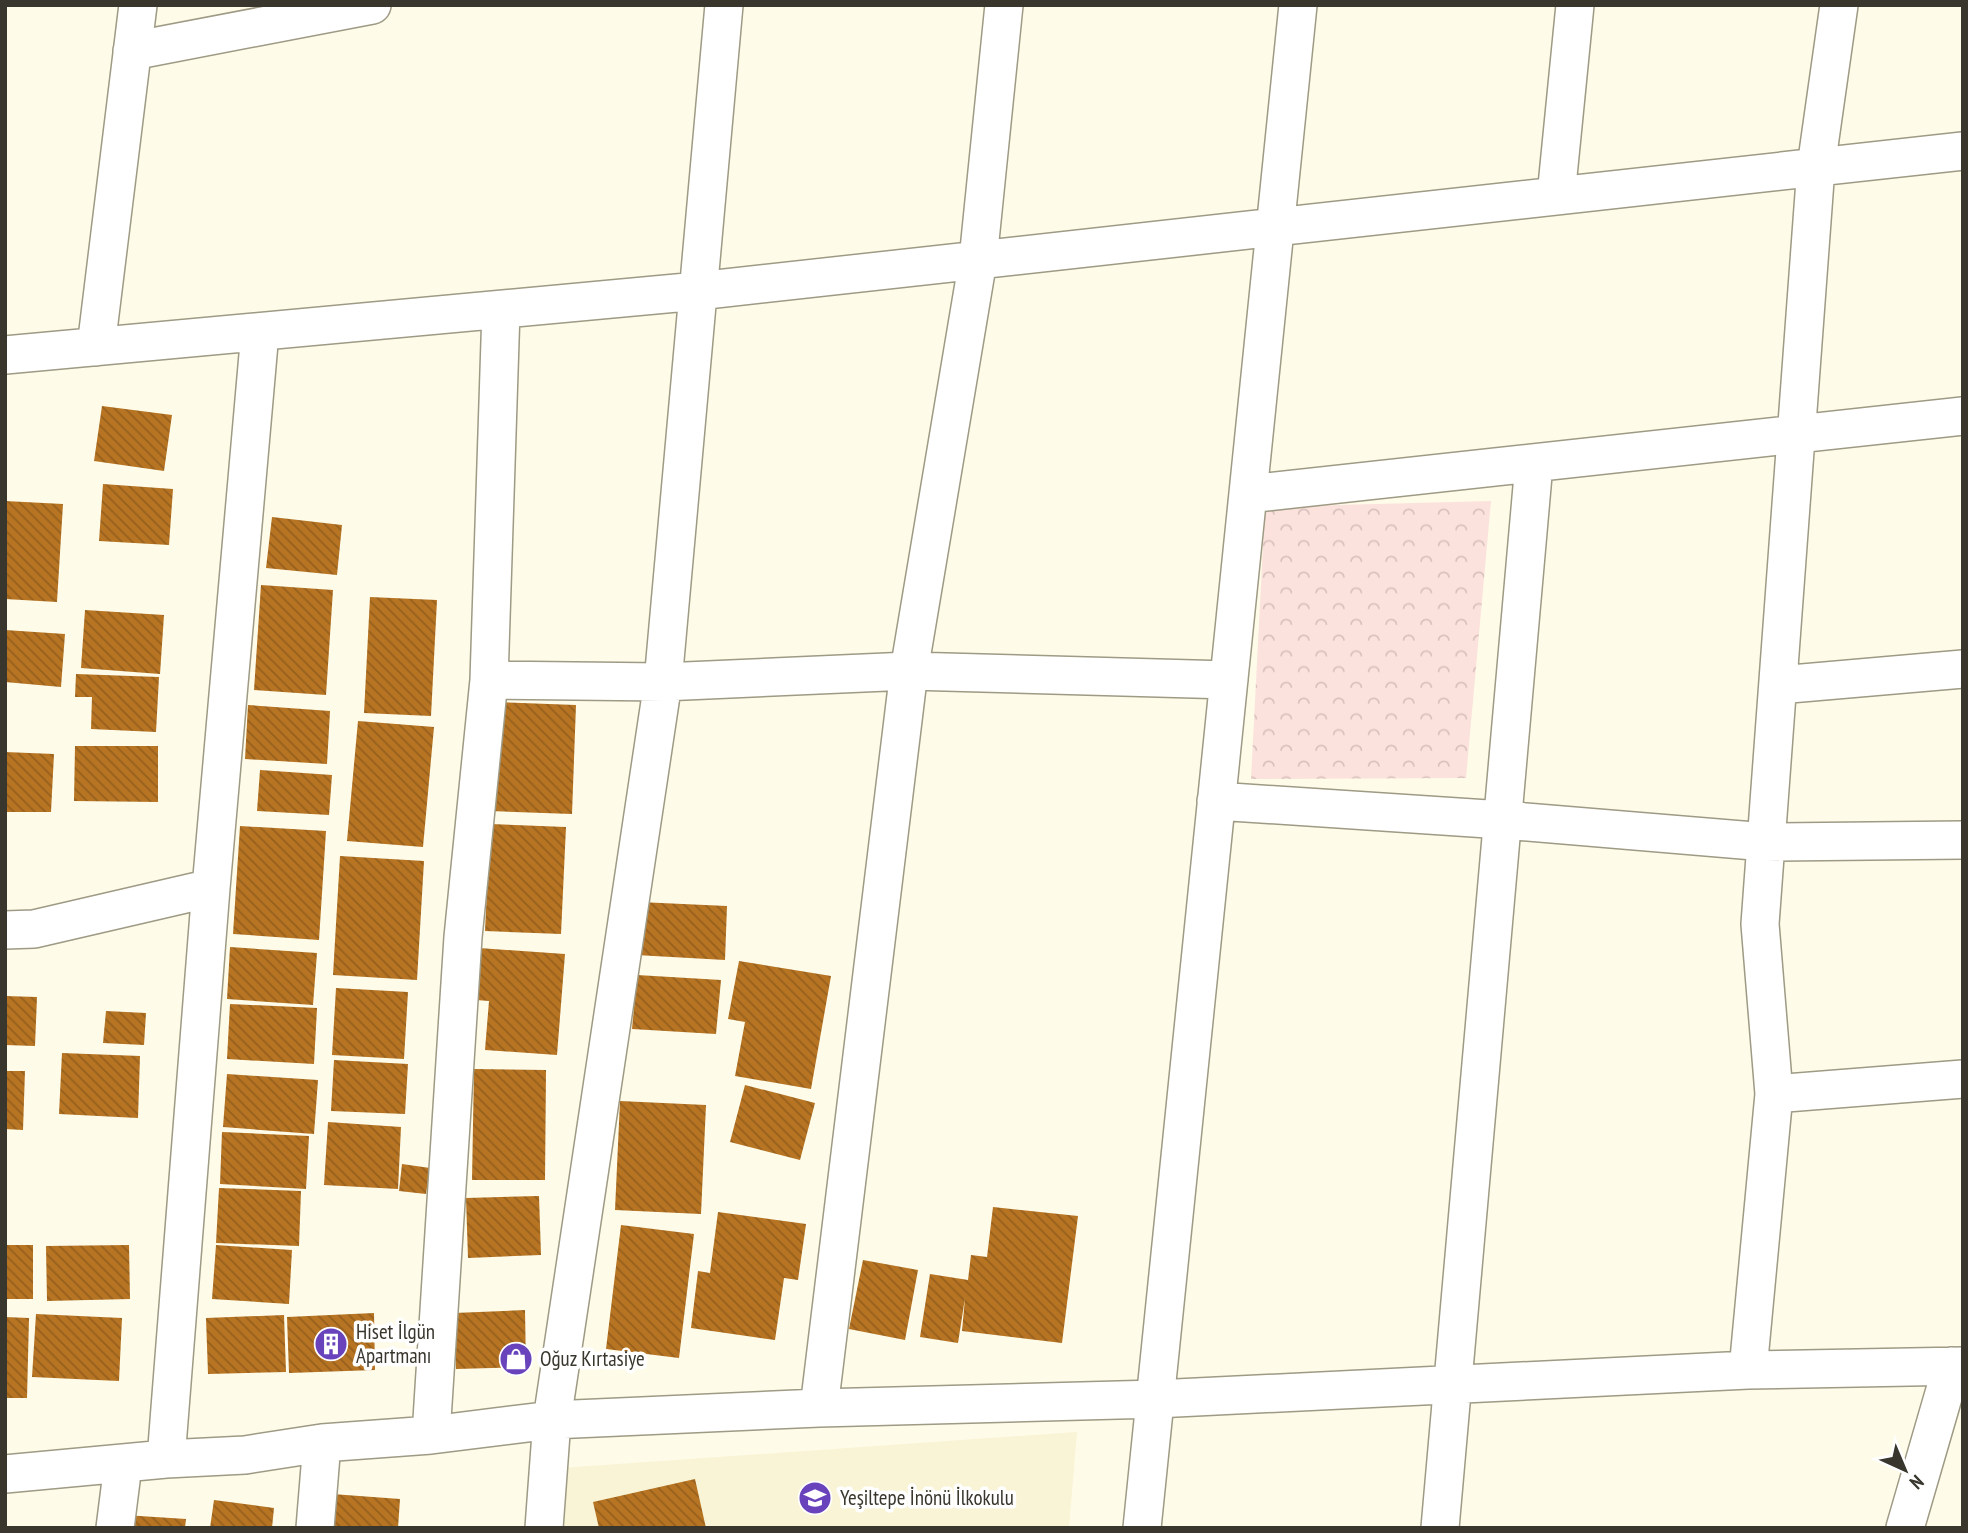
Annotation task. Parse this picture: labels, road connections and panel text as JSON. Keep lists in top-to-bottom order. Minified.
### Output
{"places":{"building":["Hiset İlgün Apartmanı"],"shop":["Oğuz Kırtasiye"],"school or university":["Yeşiltepe İnönü İlkokulu"]},"north":"bottom right"}
